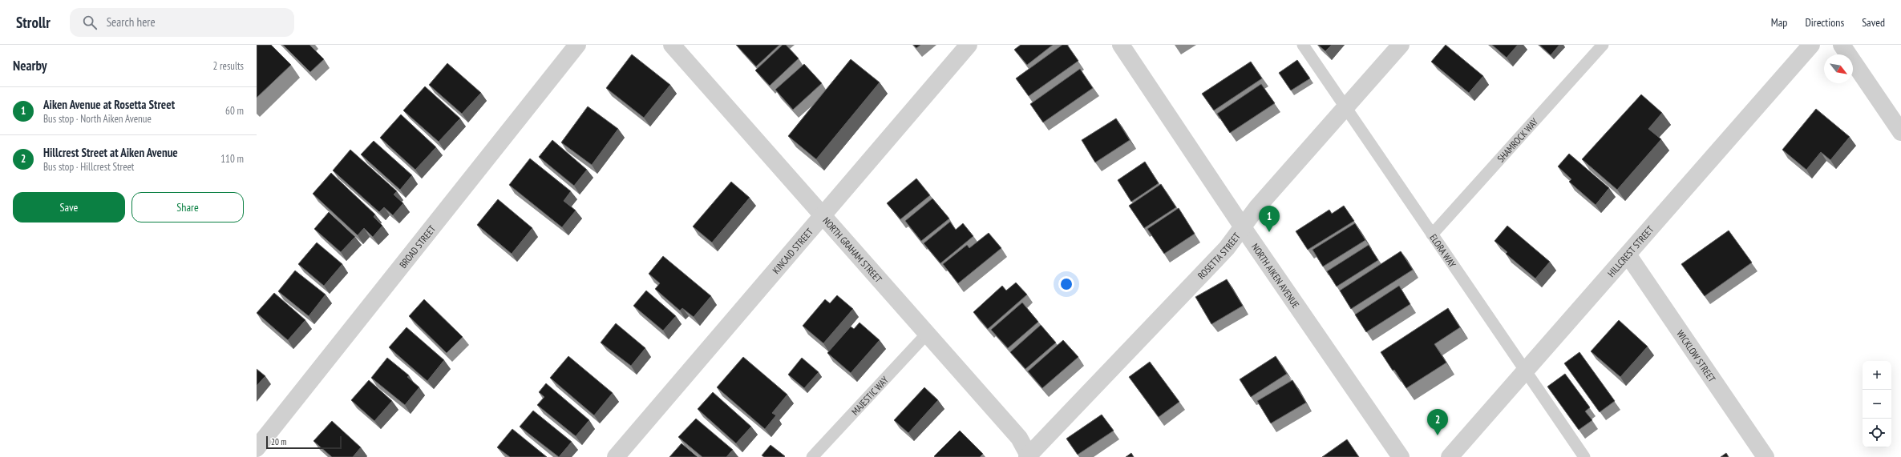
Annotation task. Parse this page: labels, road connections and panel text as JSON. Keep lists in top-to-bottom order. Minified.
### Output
{"streets":{"street":["BROAD STREET","NORTH GRAHAM STREET","KINCAID STREET","HILLCREST STREET","ROSETTA STREET","NORTH AIKEN AVENUE","WICKLOW STREET"],"lane":["SHAMROCK WAY","ELORA WAY","MAJESTIC WAY"]},"crossings":[["SHAMROCK WAY","ELORA WAY"],["NORTH GRAHAM STREET","KINCAID STREET"],["NORTH GRAHAM STREET","ROSETTA STREET"],["NORTH GRAHAM STREET","MAJESTIC WAY"],["ELORA WAY","HILLCREST STREET"],["ELORA WAY","ROSETTA STREET"],["HILLCREST STREET","WICKLOW STREET"],["ROSETTA STREET","NORTH AIKEN AVENUE"]],"scale_bar":"20 m","north":"bottom right","page":{"header":"Strollr","search":"Search here","nav":["Map","Directions","Saved"],"heading":["Nearby","2 results"],"list":[{"mark":"1","name":"Aiken Avenue at Rosetta Street","note":"Bus stop · North Aiken Avenue","value":"60 m"},{"mark":"2","name":"Hillcrest Street at Aiken Avenue","note":"Bus stop · Hillcrest Street","value":"110 m"}],"buttons":["Save","Share"],"pins":["1","2"],"map_buttons":["+","−"],"scale":"20 m"}}
